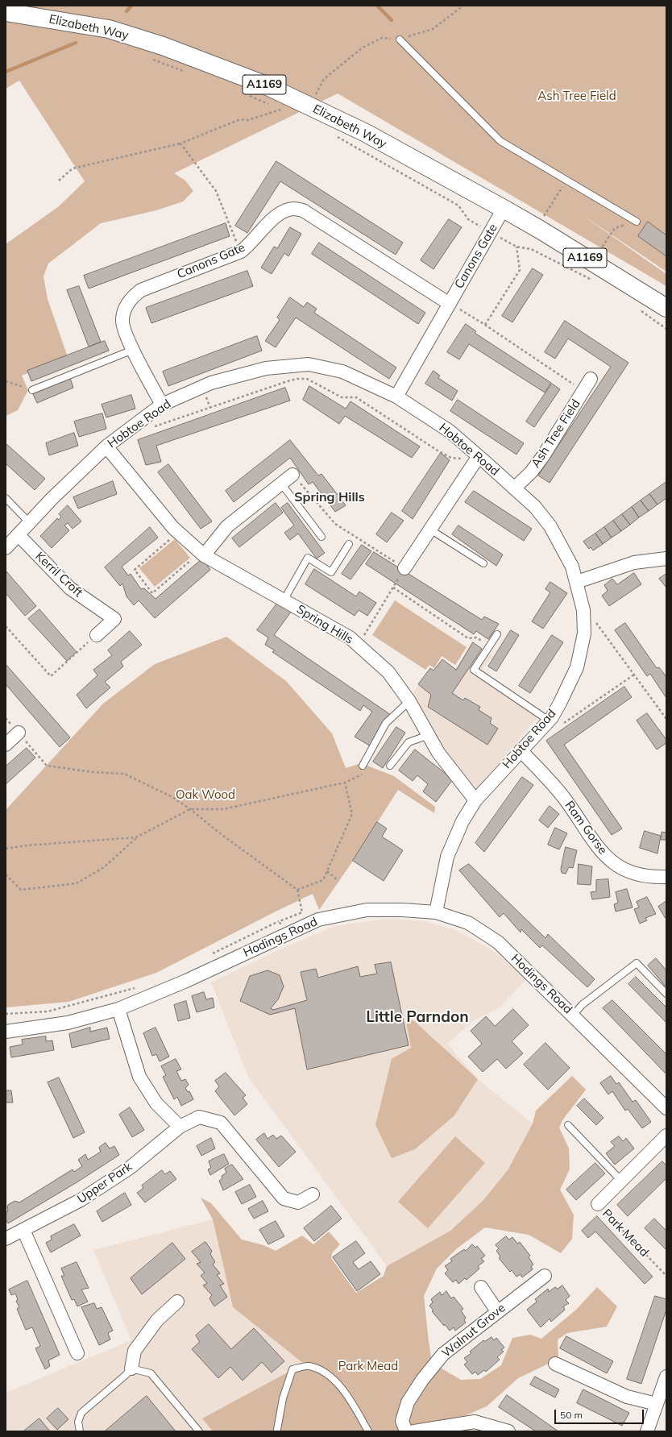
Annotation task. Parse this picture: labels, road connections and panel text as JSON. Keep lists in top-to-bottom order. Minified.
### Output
{"streets":{"main road":["Elizabeth Way","A1169"],"street":["Canons Gate","Hobtoe Road","Ash Tree Field","Kerril Croft","Spring Hills","Ram Gorse","Hodings Road","Upper Park","Park Mead","Walnut Grove"]},"crossings":[["Elizabeth Way","Canons Gate"],["Canons Gate","Hobtoe Road"],["Canons Gate","Ash Tree Field"],["Hobtoe Road","Ash Tree Field"],["Hobtoe Road","Kerril Croft"],["Hobtoe Road","Spring Hills"],["Hobtoe Road","Ram Gorse"],["Hobtoe Road","Hodings Road"]],"districts":["Spring Hills","Little Parndon"],"parks":["Ash Tree Field","Oak Wood","Park Mead"],"scale_bar":"50 m"}
